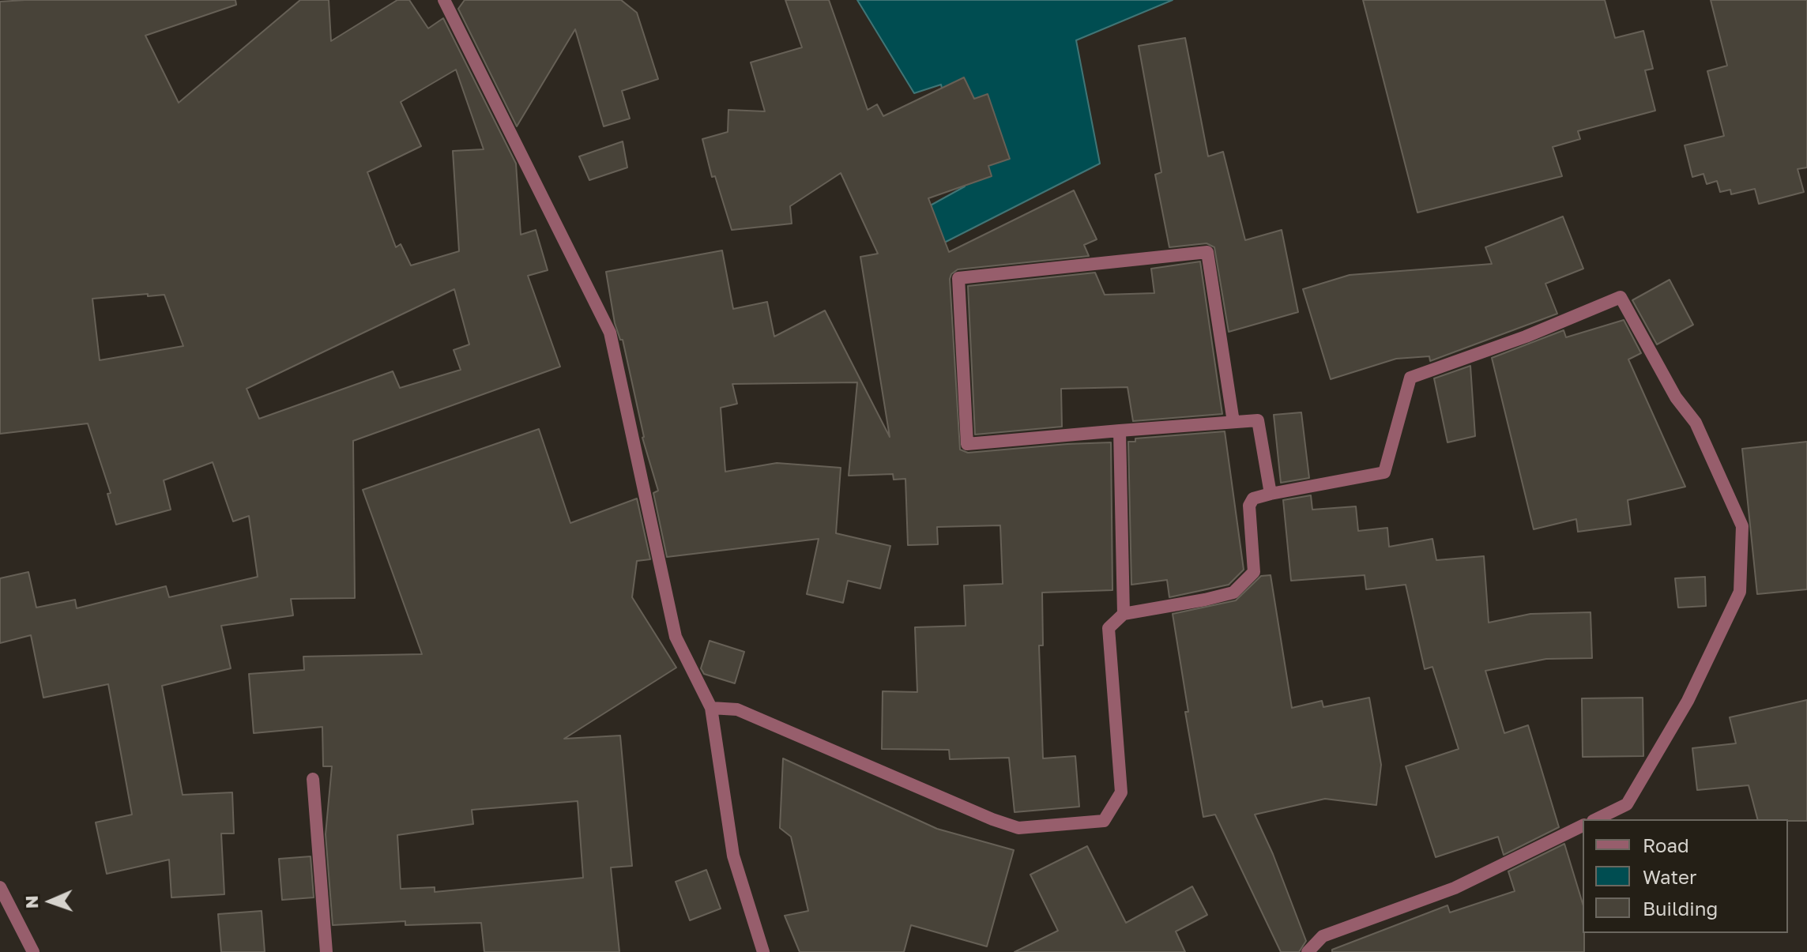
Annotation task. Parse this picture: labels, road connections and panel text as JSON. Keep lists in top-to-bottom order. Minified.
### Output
{"legend":["Road","Water","Building"],"north":"left"}
